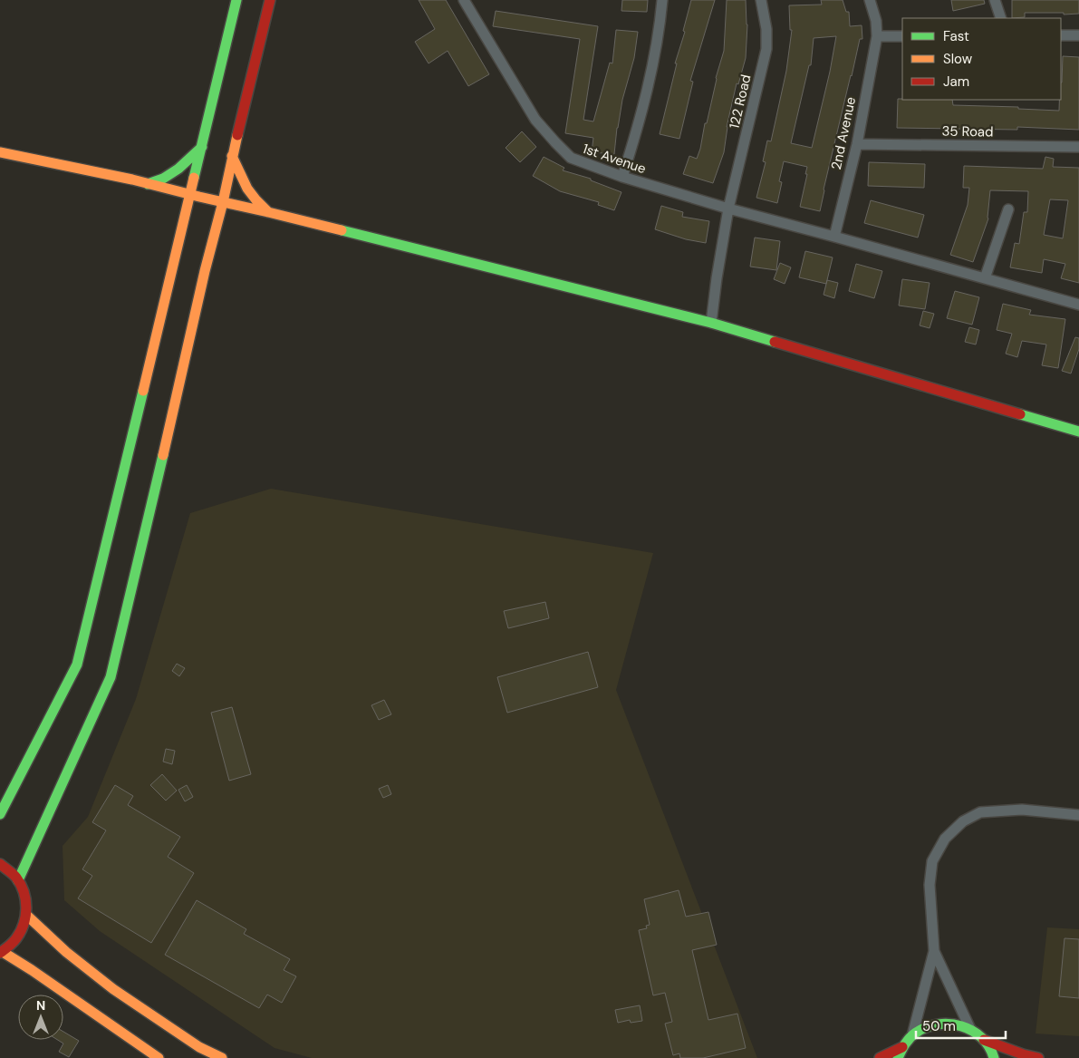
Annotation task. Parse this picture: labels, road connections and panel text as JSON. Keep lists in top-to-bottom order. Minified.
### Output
{"streets":{"street":["122 Road","35 Road","2nd Avenue","1st Avenue"]},"crossings":[["122 Road","1st Avenue"],["35 Road","2nd Avenue"],["2nd Avenue","1st Avenue"]],"legend":["Fast","Slow","Jam"],"scale_bar":"50 m","north":"top"}
